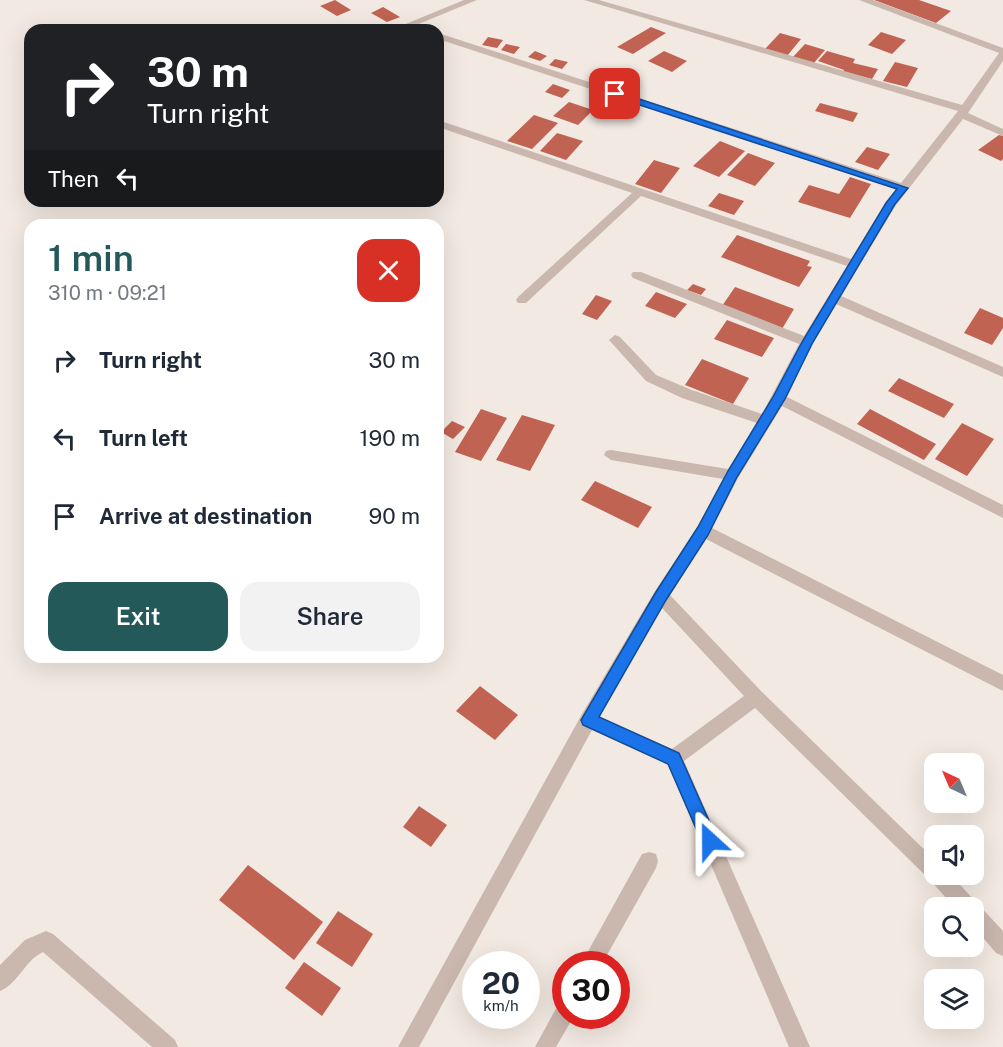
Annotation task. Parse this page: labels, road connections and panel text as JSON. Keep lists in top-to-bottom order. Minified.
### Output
{"north":"top left","page":{"turn":["30 m","Turn right"],"then":"Then","heading":["1 min","310 m · 09:21"],"list":[{"name":"Turn right","value":"30 m"},{"name":"Turn left","value":"190 m"},{"name":"Arrive at destination","value":"90 m"}],"buttons":["Exit","Share"],"speed":"20 km/h","limit":"30"}}
